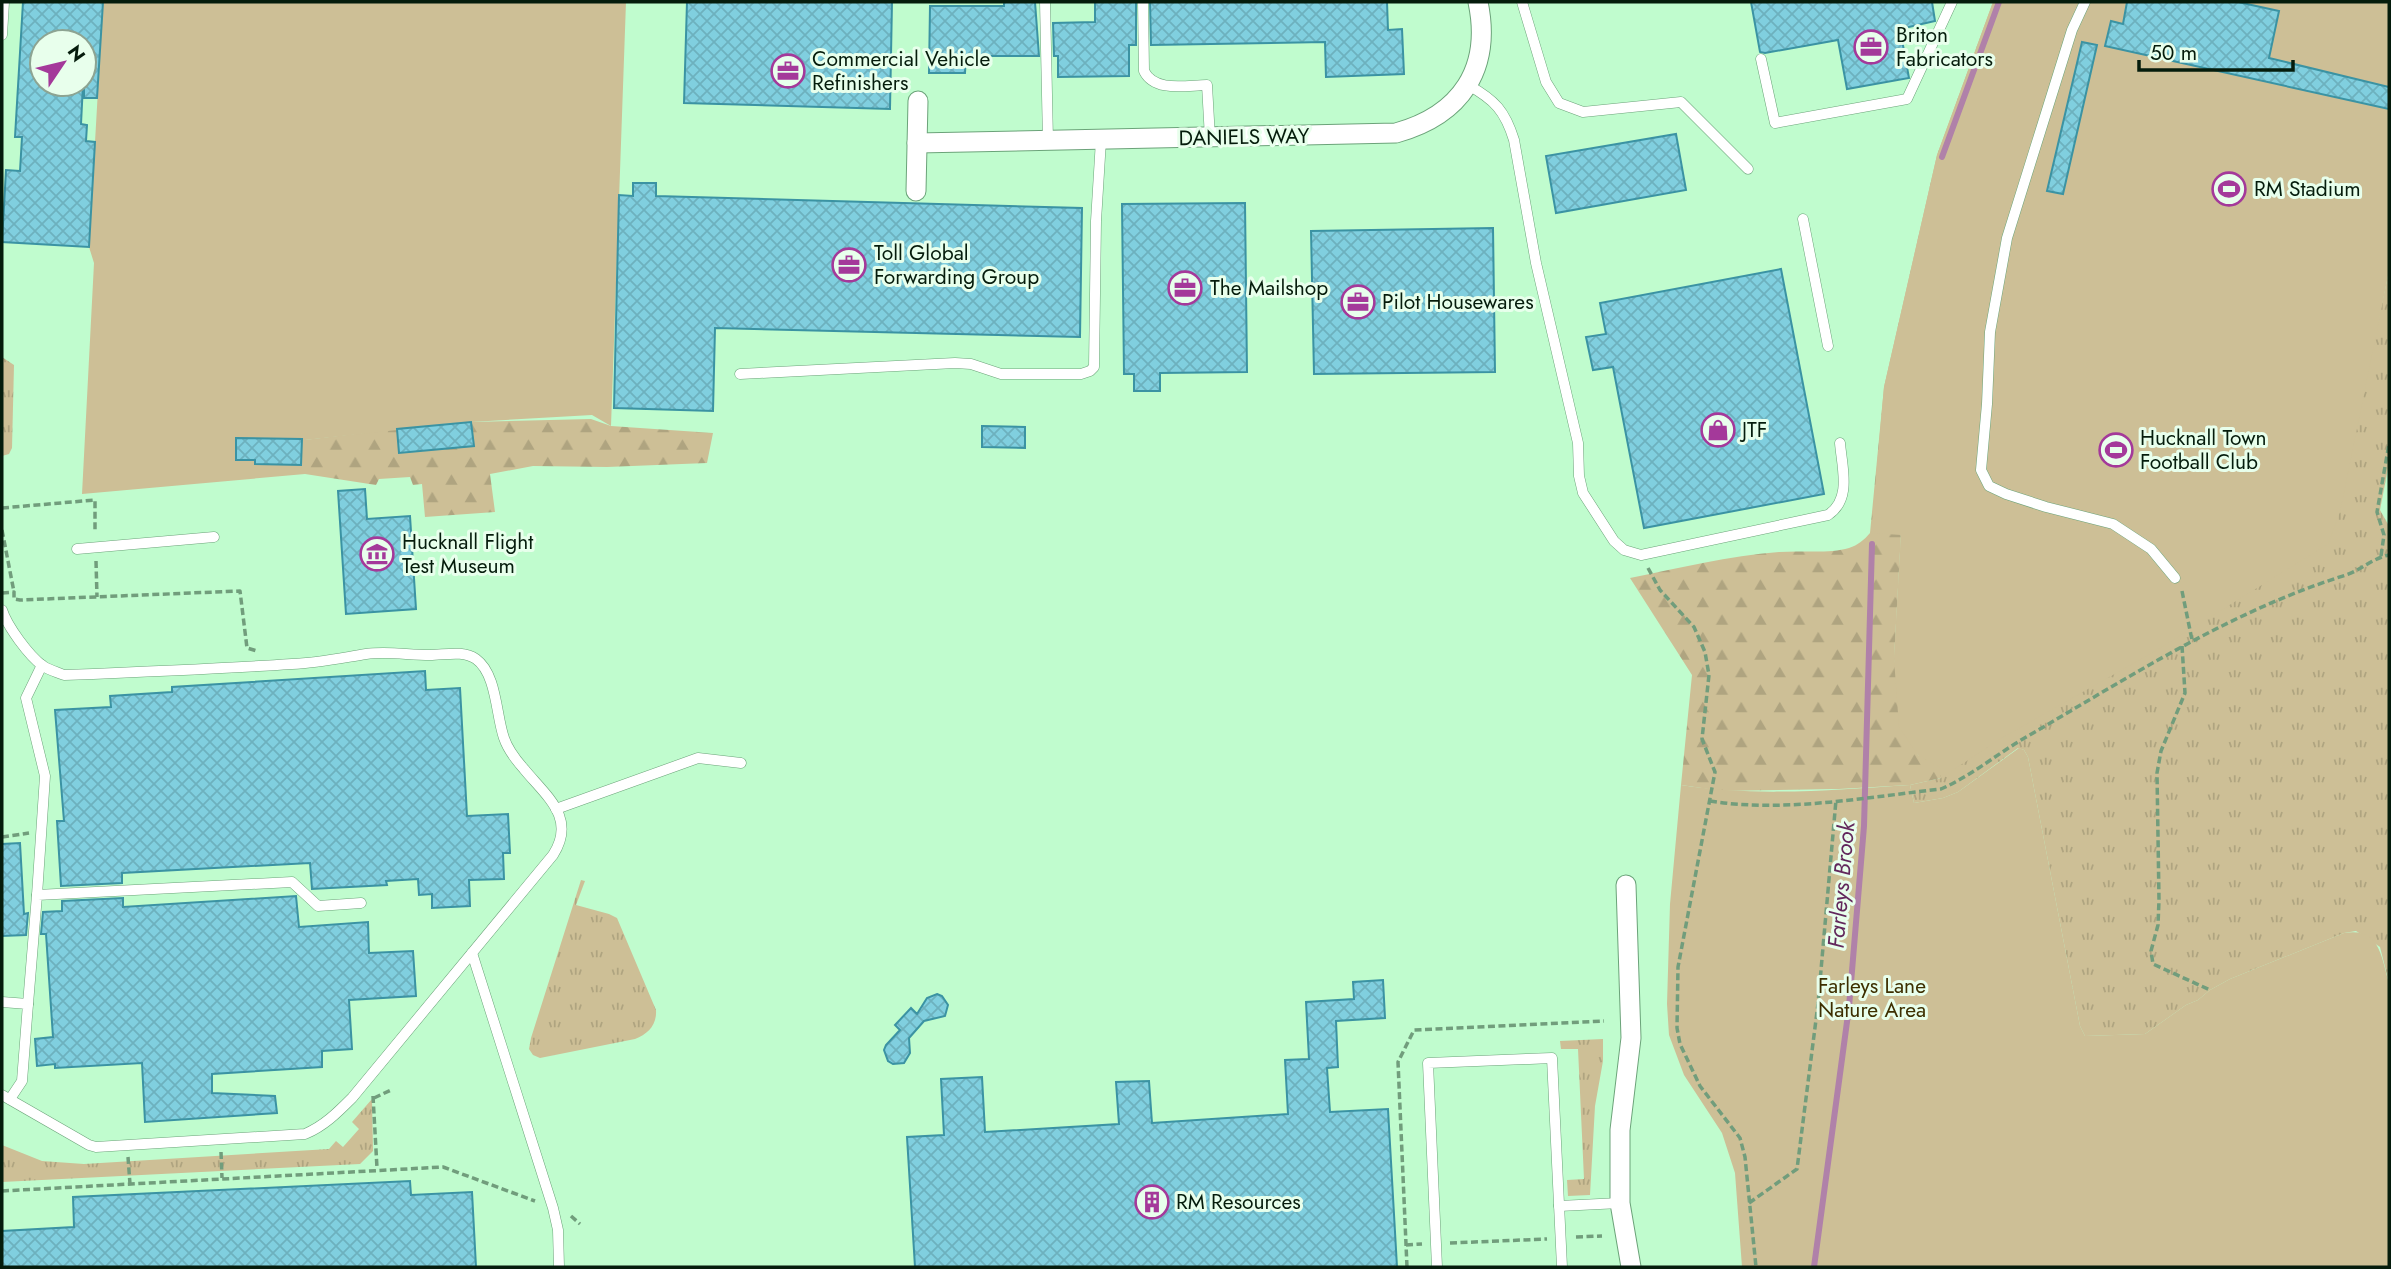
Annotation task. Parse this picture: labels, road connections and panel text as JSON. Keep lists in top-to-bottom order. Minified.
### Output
{"streets":{"street":["DANIELS WAY"]},"water":["Farleys Brook"],"parks":["Farleys Lane Nature Area"],"places":{"office":["Briton Fabricators","Commercial Vehicle Refinishers","Toll Global Forwarding Group","The Mailshop","Pilot Housewares"],"sports":["RM Stadium","Hucknall Town Football Club"],"shop":["JTF"],"museum":["Hucknall Flight Test Museum"],"building":["RM Resources"]},"scale_bar":"50 m","north":"top right"}
